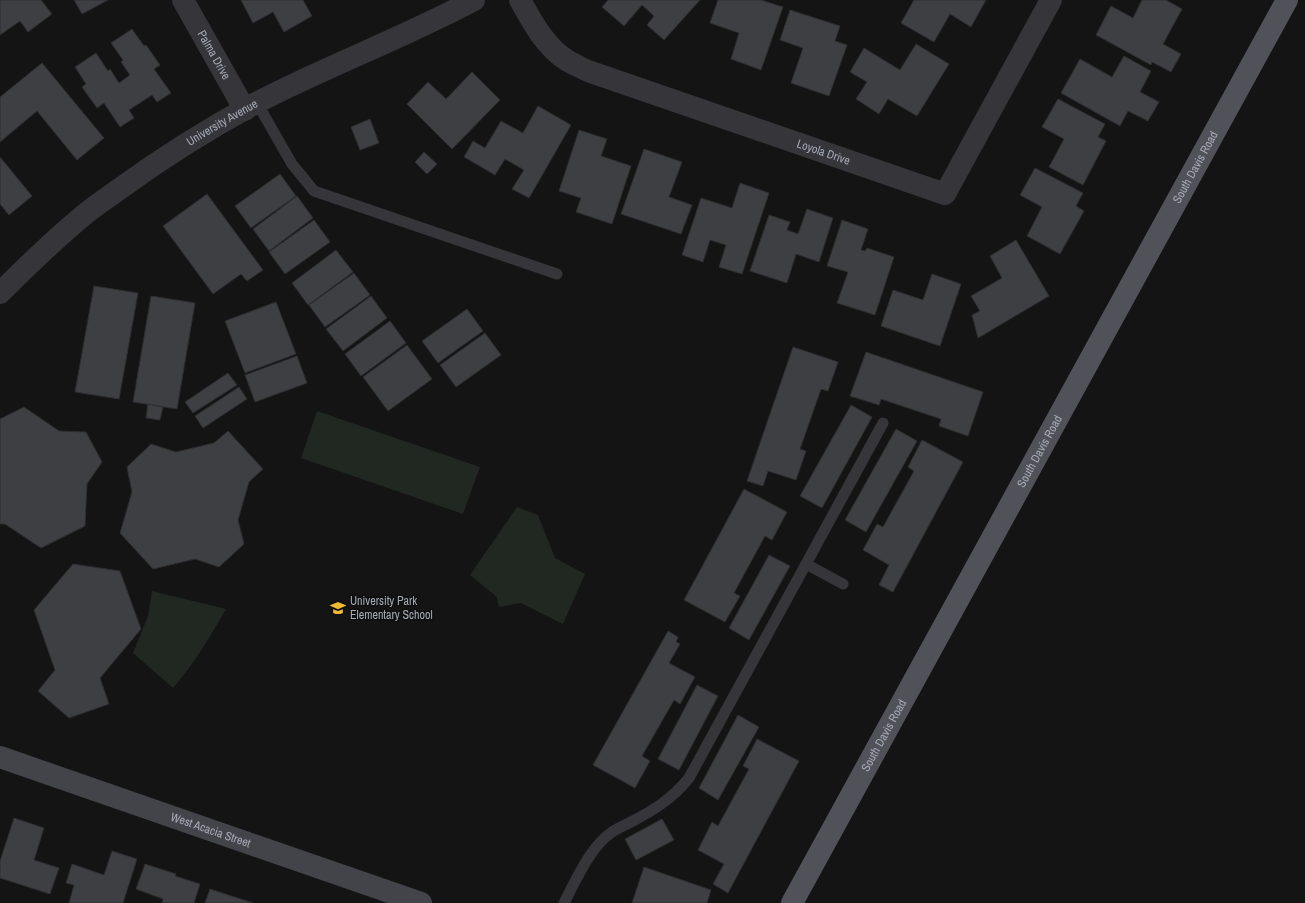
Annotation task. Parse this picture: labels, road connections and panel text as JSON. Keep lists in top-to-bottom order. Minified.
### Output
{"streets":{"main road":["South Davis Road"],"street":["Palma Drive","University Avenue","Loyola Drive","West Acacia Street"]},"crossings":[["Palma Drive","University Avenue"]],"places":{"school or university":["University Park Elementary School"]}}
